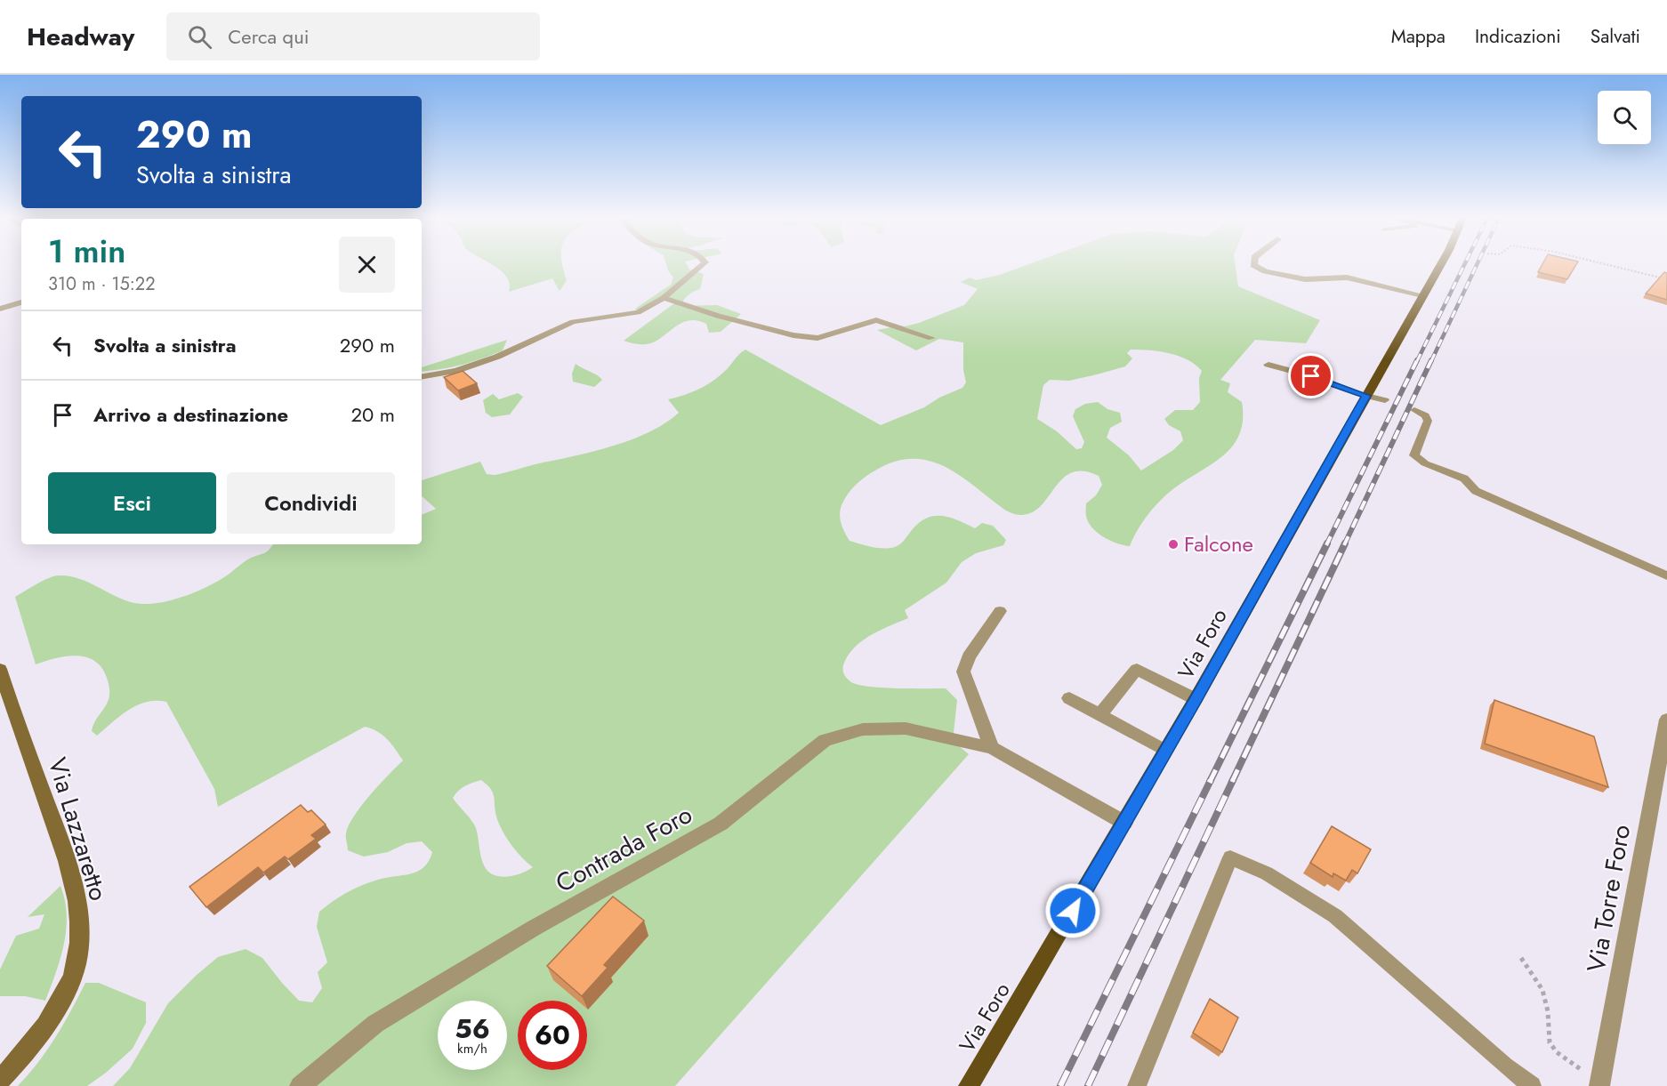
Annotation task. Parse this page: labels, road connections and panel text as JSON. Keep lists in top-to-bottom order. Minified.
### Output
{"streets":{"main road":["Via Foro"],"street":["Via Lazzaretto","Contrada Foro","Via Torre Foro"]},"crossings":[["Via Foro","Contrada Foro"]],"places":["Falcone"],"page":{"header":"Headway","search":"Cerca qui","nav":["Mappa","Indicazioni","Salvati"],"turn":["290 m","Svolta a sinistra"],"heading":["1 min","310 m · 15:22"],"list":[{"name":"Svolta a sinistra","value":"290 m"},{"name":"Arrivo a destinazione","value":"20 m"}],"buttons":["Esci","Condividi"],"speed":"56 km/h","limit":"60"}}
